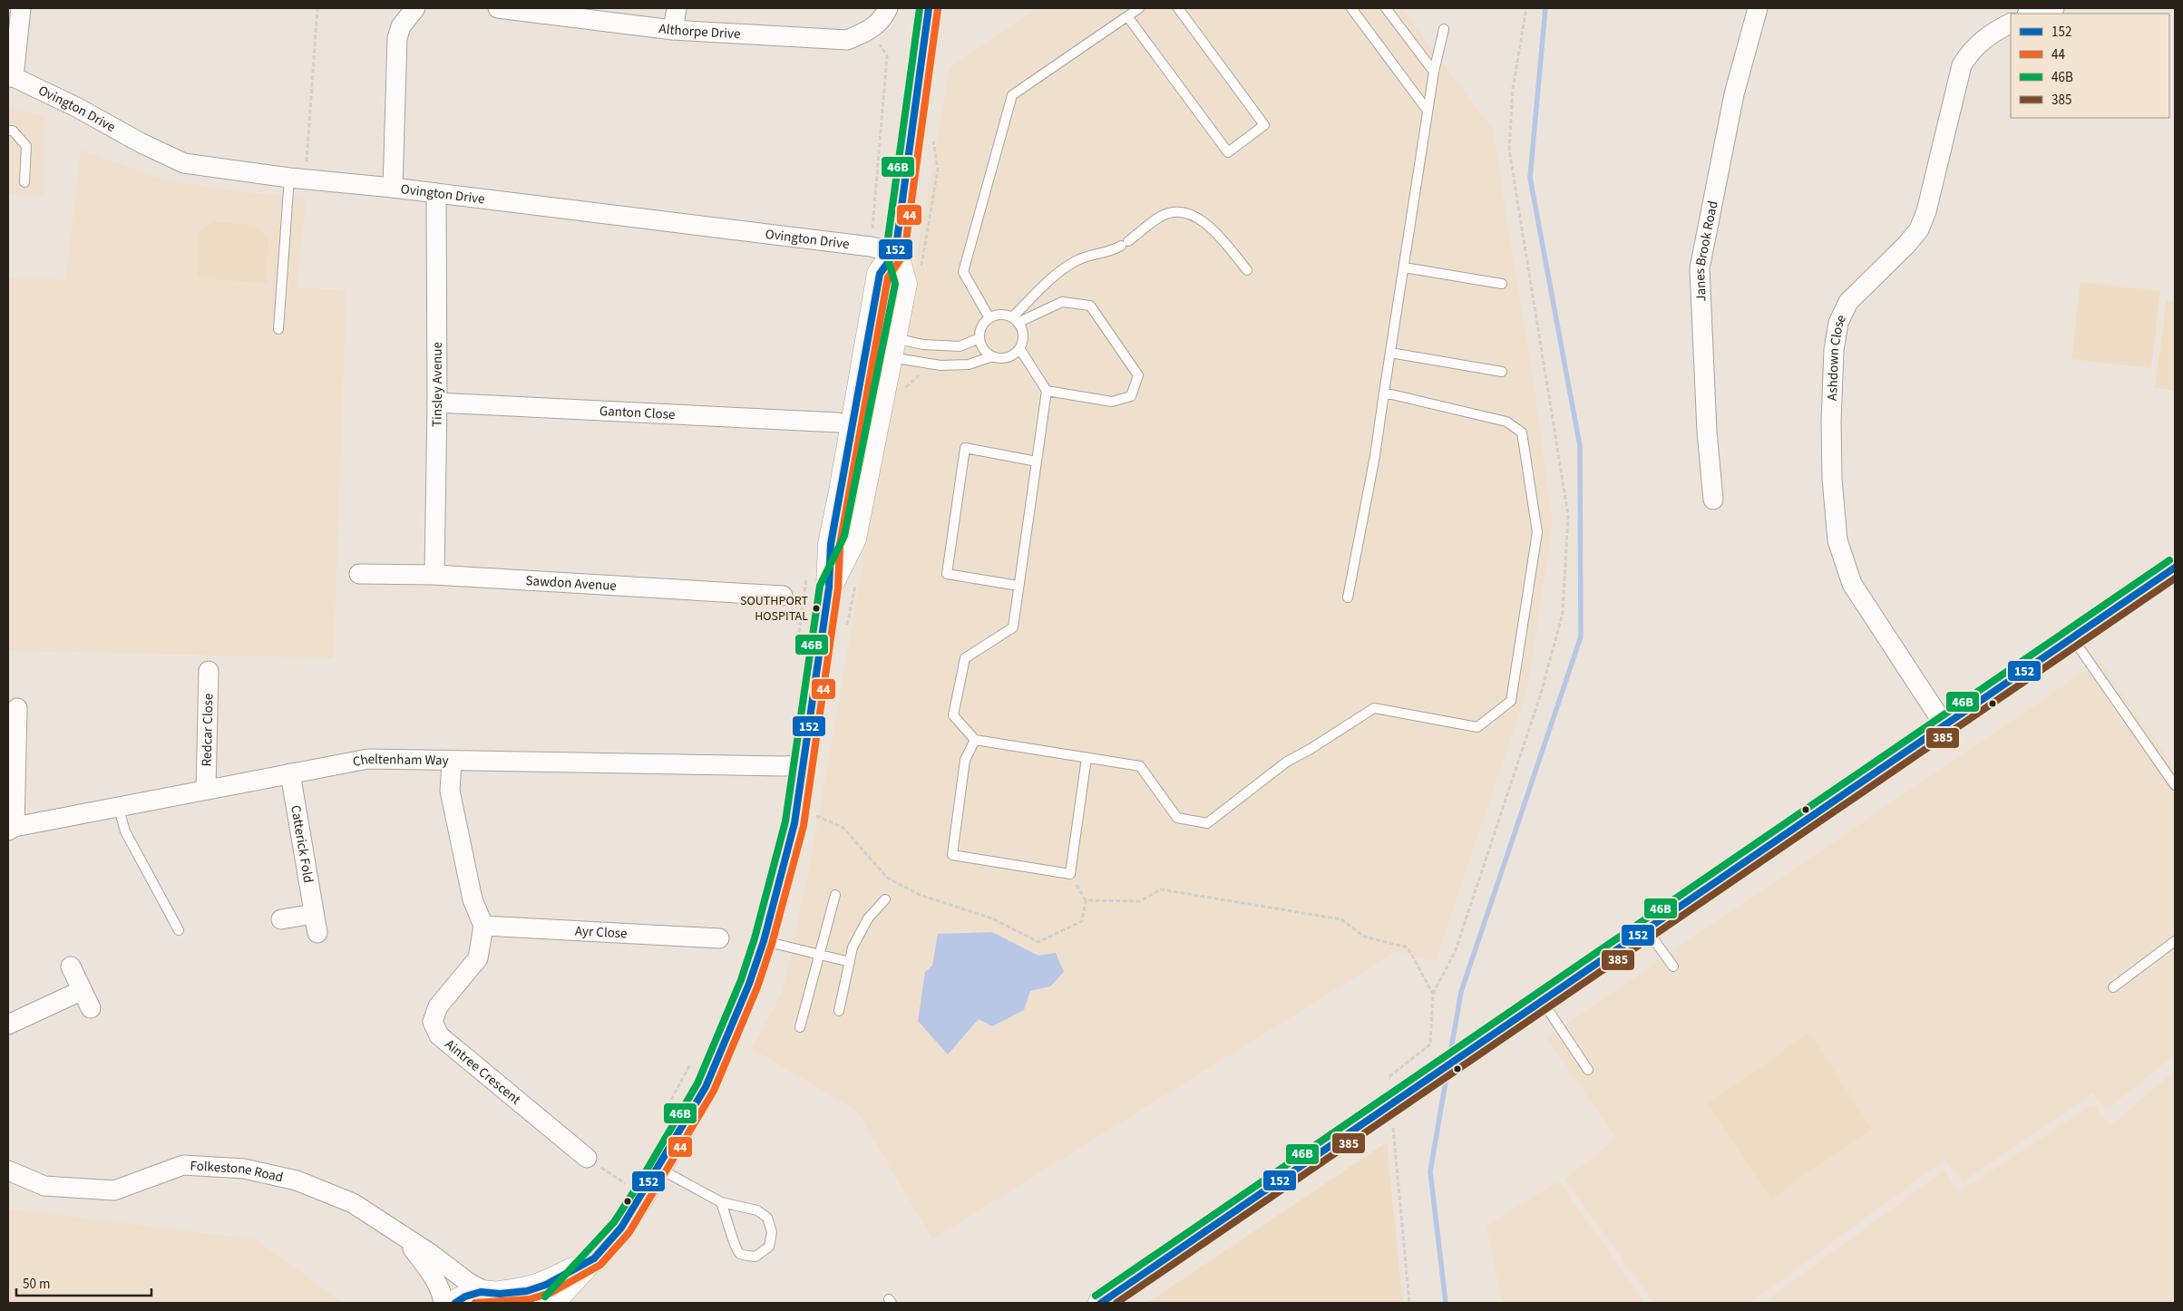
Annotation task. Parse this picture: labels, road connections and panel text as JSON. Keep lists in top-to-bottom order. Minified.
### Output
{"streets":{"street":["Althorpe Drive","Ovington Drive","Janes Brook Road","Ashdown Close","Tinsley Avenue","Ganton Close","Sawdon Avenue","Redcar Close","Cheltenham Way","Catterick Fold","Ayr Close","Aintree Crescent","Folkestone Road"]},"crossings":[["Ovington Drive","Tinsley Avenue"],["Tinsley Avenue","Ganton Close"],["Tinsley Avenue","Sawdon Avenue"],["Redcar Close","Cheltenham Way"],["Cheltenham Way","Catterick Fold"],["Ayr Close","Aintree Crescent"]],"places":["SOUTHPORT HOSPITAL"],"lines":["transit line 152","transit line 46B","transit line 44","transit line 385"],"legend":["152","44","46B","385"],"scale_bar":"50 m"}
